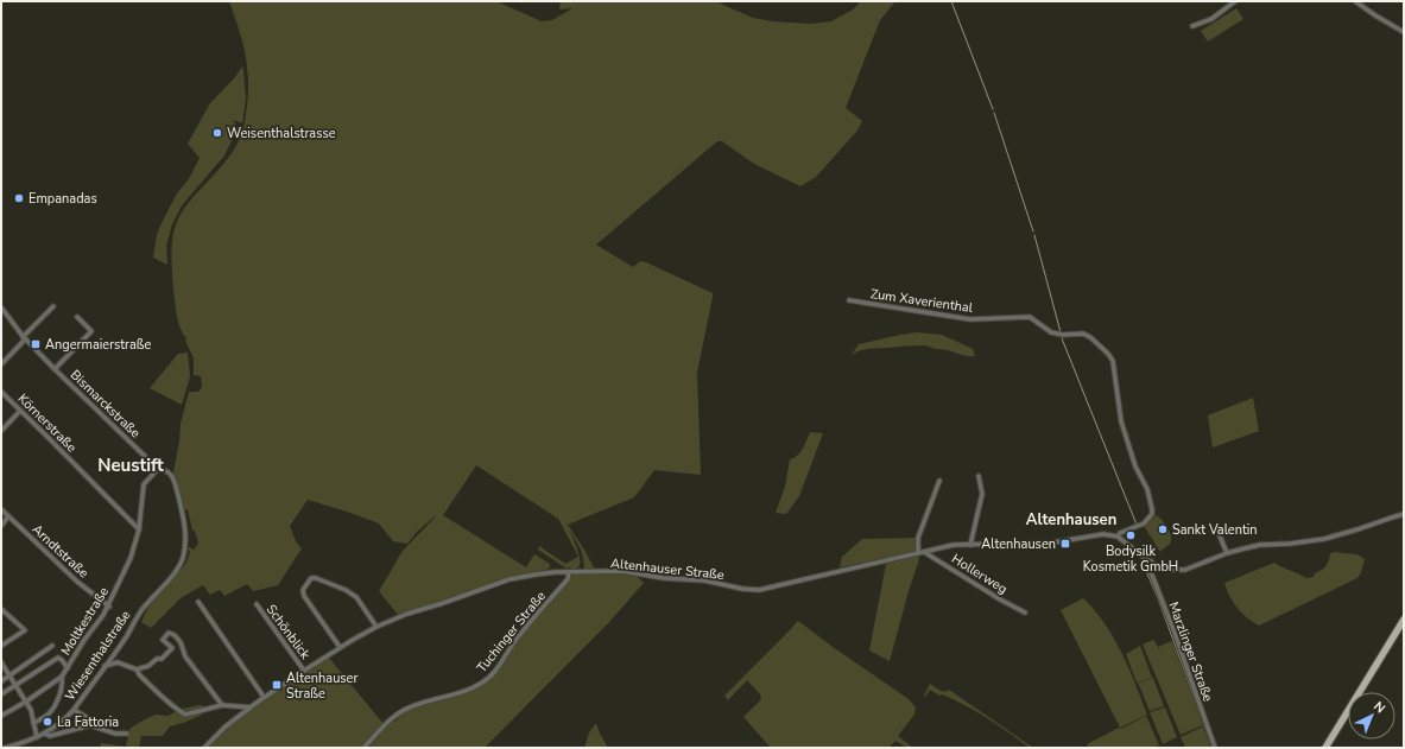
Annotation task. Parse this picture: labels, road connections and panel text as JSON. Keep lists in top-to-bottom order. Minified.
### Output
{"streets":{"street":["Zum Xaverienthal","Bismarckstraße","Körnerstraße","Arndtstraße","Altenhauser Straße","Hollerweg","Moltkestraße","Schönblick","Tuchinger Straße","Marzlinger Straße","Wiesenthalstraße"]},"crossings":[["Zum Xaverienthal","Altenhauser Straße"],["Bismarckstraße","Moltkestraße"],["Bismarckstraße","Wiesenthalstraße"],["Körnerstraße","Moltkestraße"],["Arndtstraße","Moltkestraße"],["Altenhauser Straße","Hollerweg"],["Altenhauser Straße","Schönblick"],["Altenhauser Straße","Tuchinger Straße"]],"districts":["Neustift","Altenhausen"],"places":{"other":["Weisenthalstrasse","Empanadas","Sankt Valentin","Bodysilk Kosmetik GmbH","La Fattoria"],"transit":["Angermaierstraße","Altenhausen","Altenhauser Straße"]},"north":"top right"}
